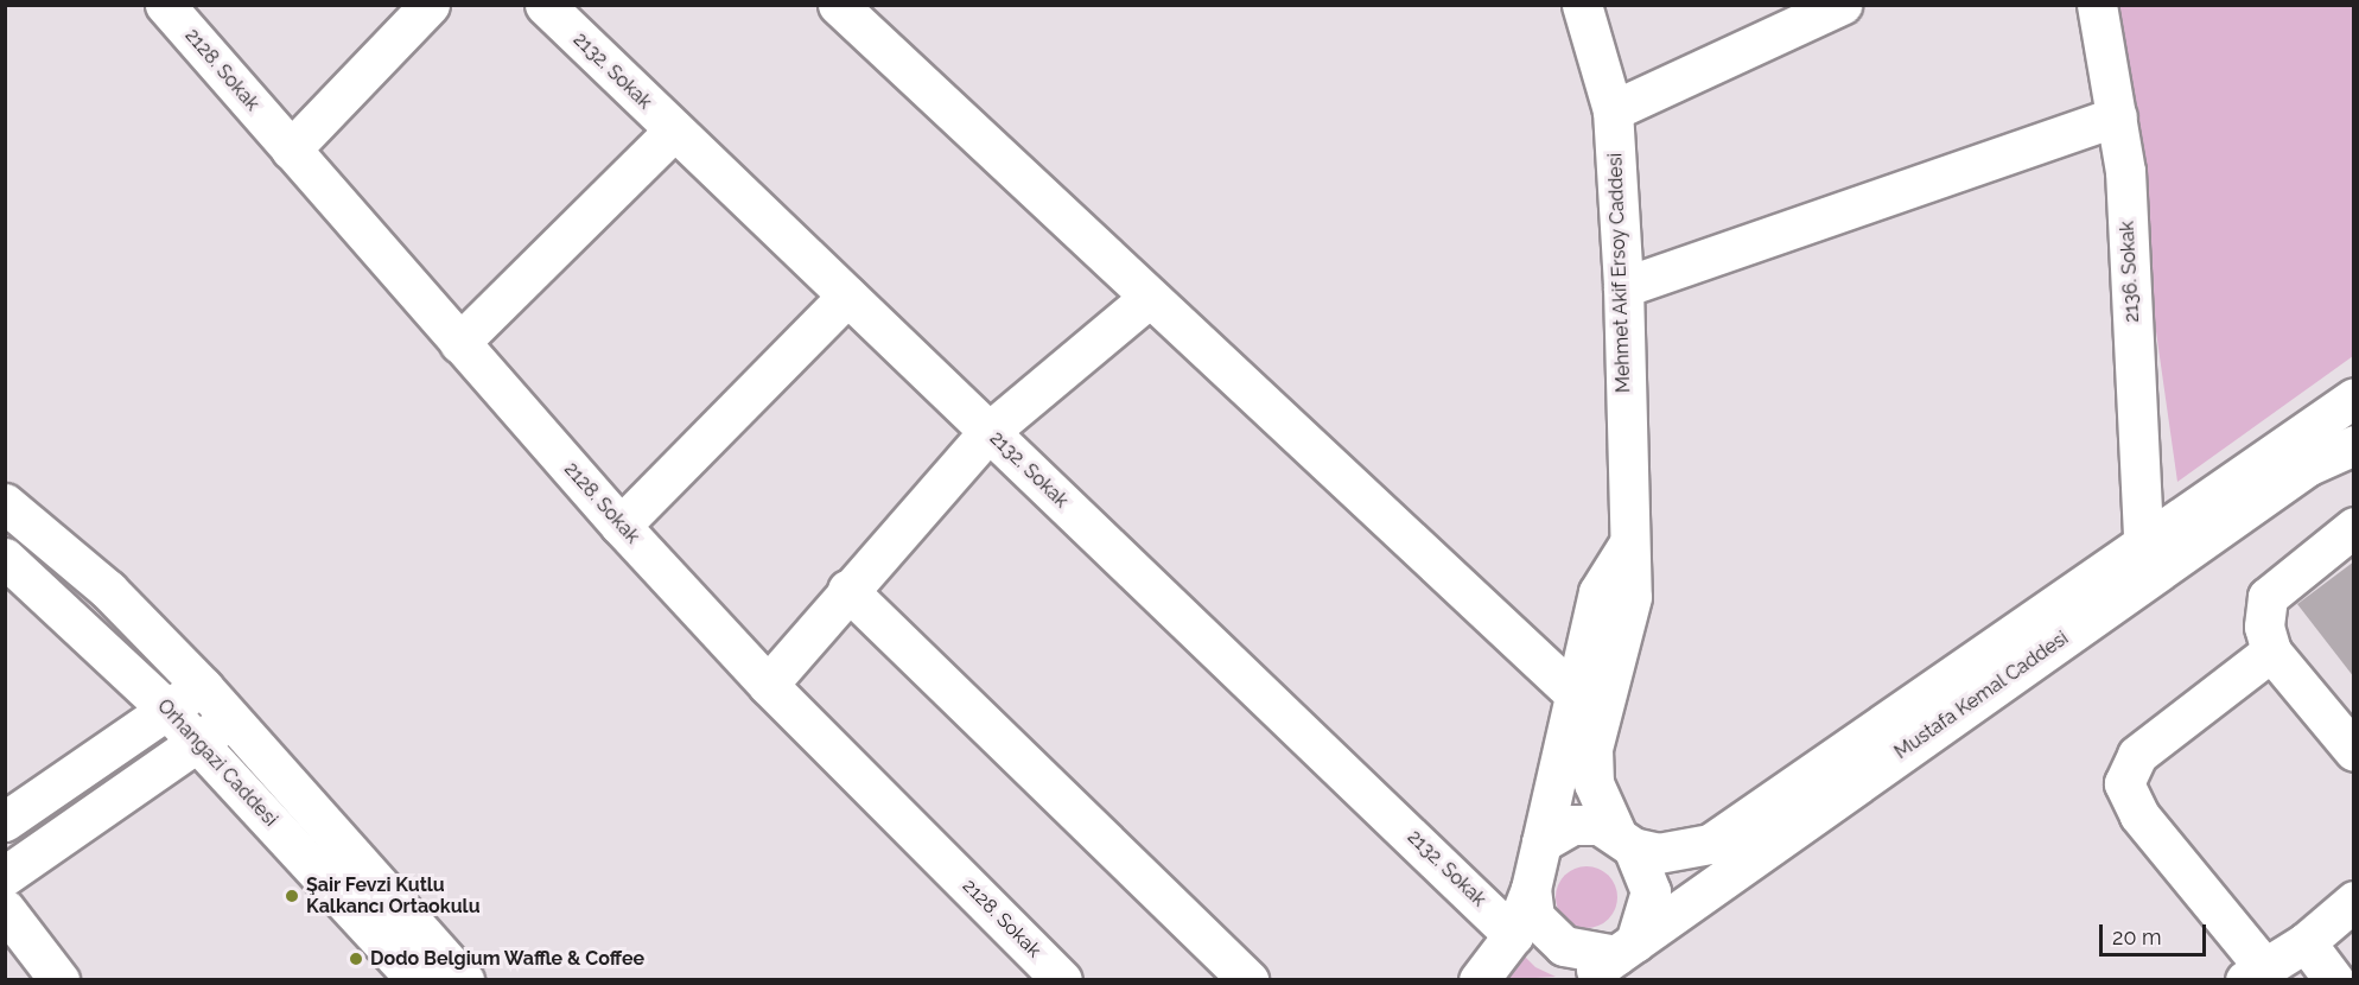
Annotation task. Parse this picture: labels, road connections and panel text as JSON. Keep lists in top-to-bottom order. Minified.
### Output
{"streets":{"street":["2128. Sokak","2132. Sokak","2136. Sokak","Mehmet Akif Ersoy Caddesi","Mustafa Kemal Caddesi","Orhangazi Caddesi"]},"crossings":[["2136. Sokak","Mustafa Kemal Caddesi"],["Mehmet Akif Ersoy Caddesi","Mustafa Kemal Caddesi"]],"places":["Şair Fevzi Kutlu Kalkancı Ortaokulu","Dodo Belgium Waffle & Coffee"],"scale_bar":"20 m"}
